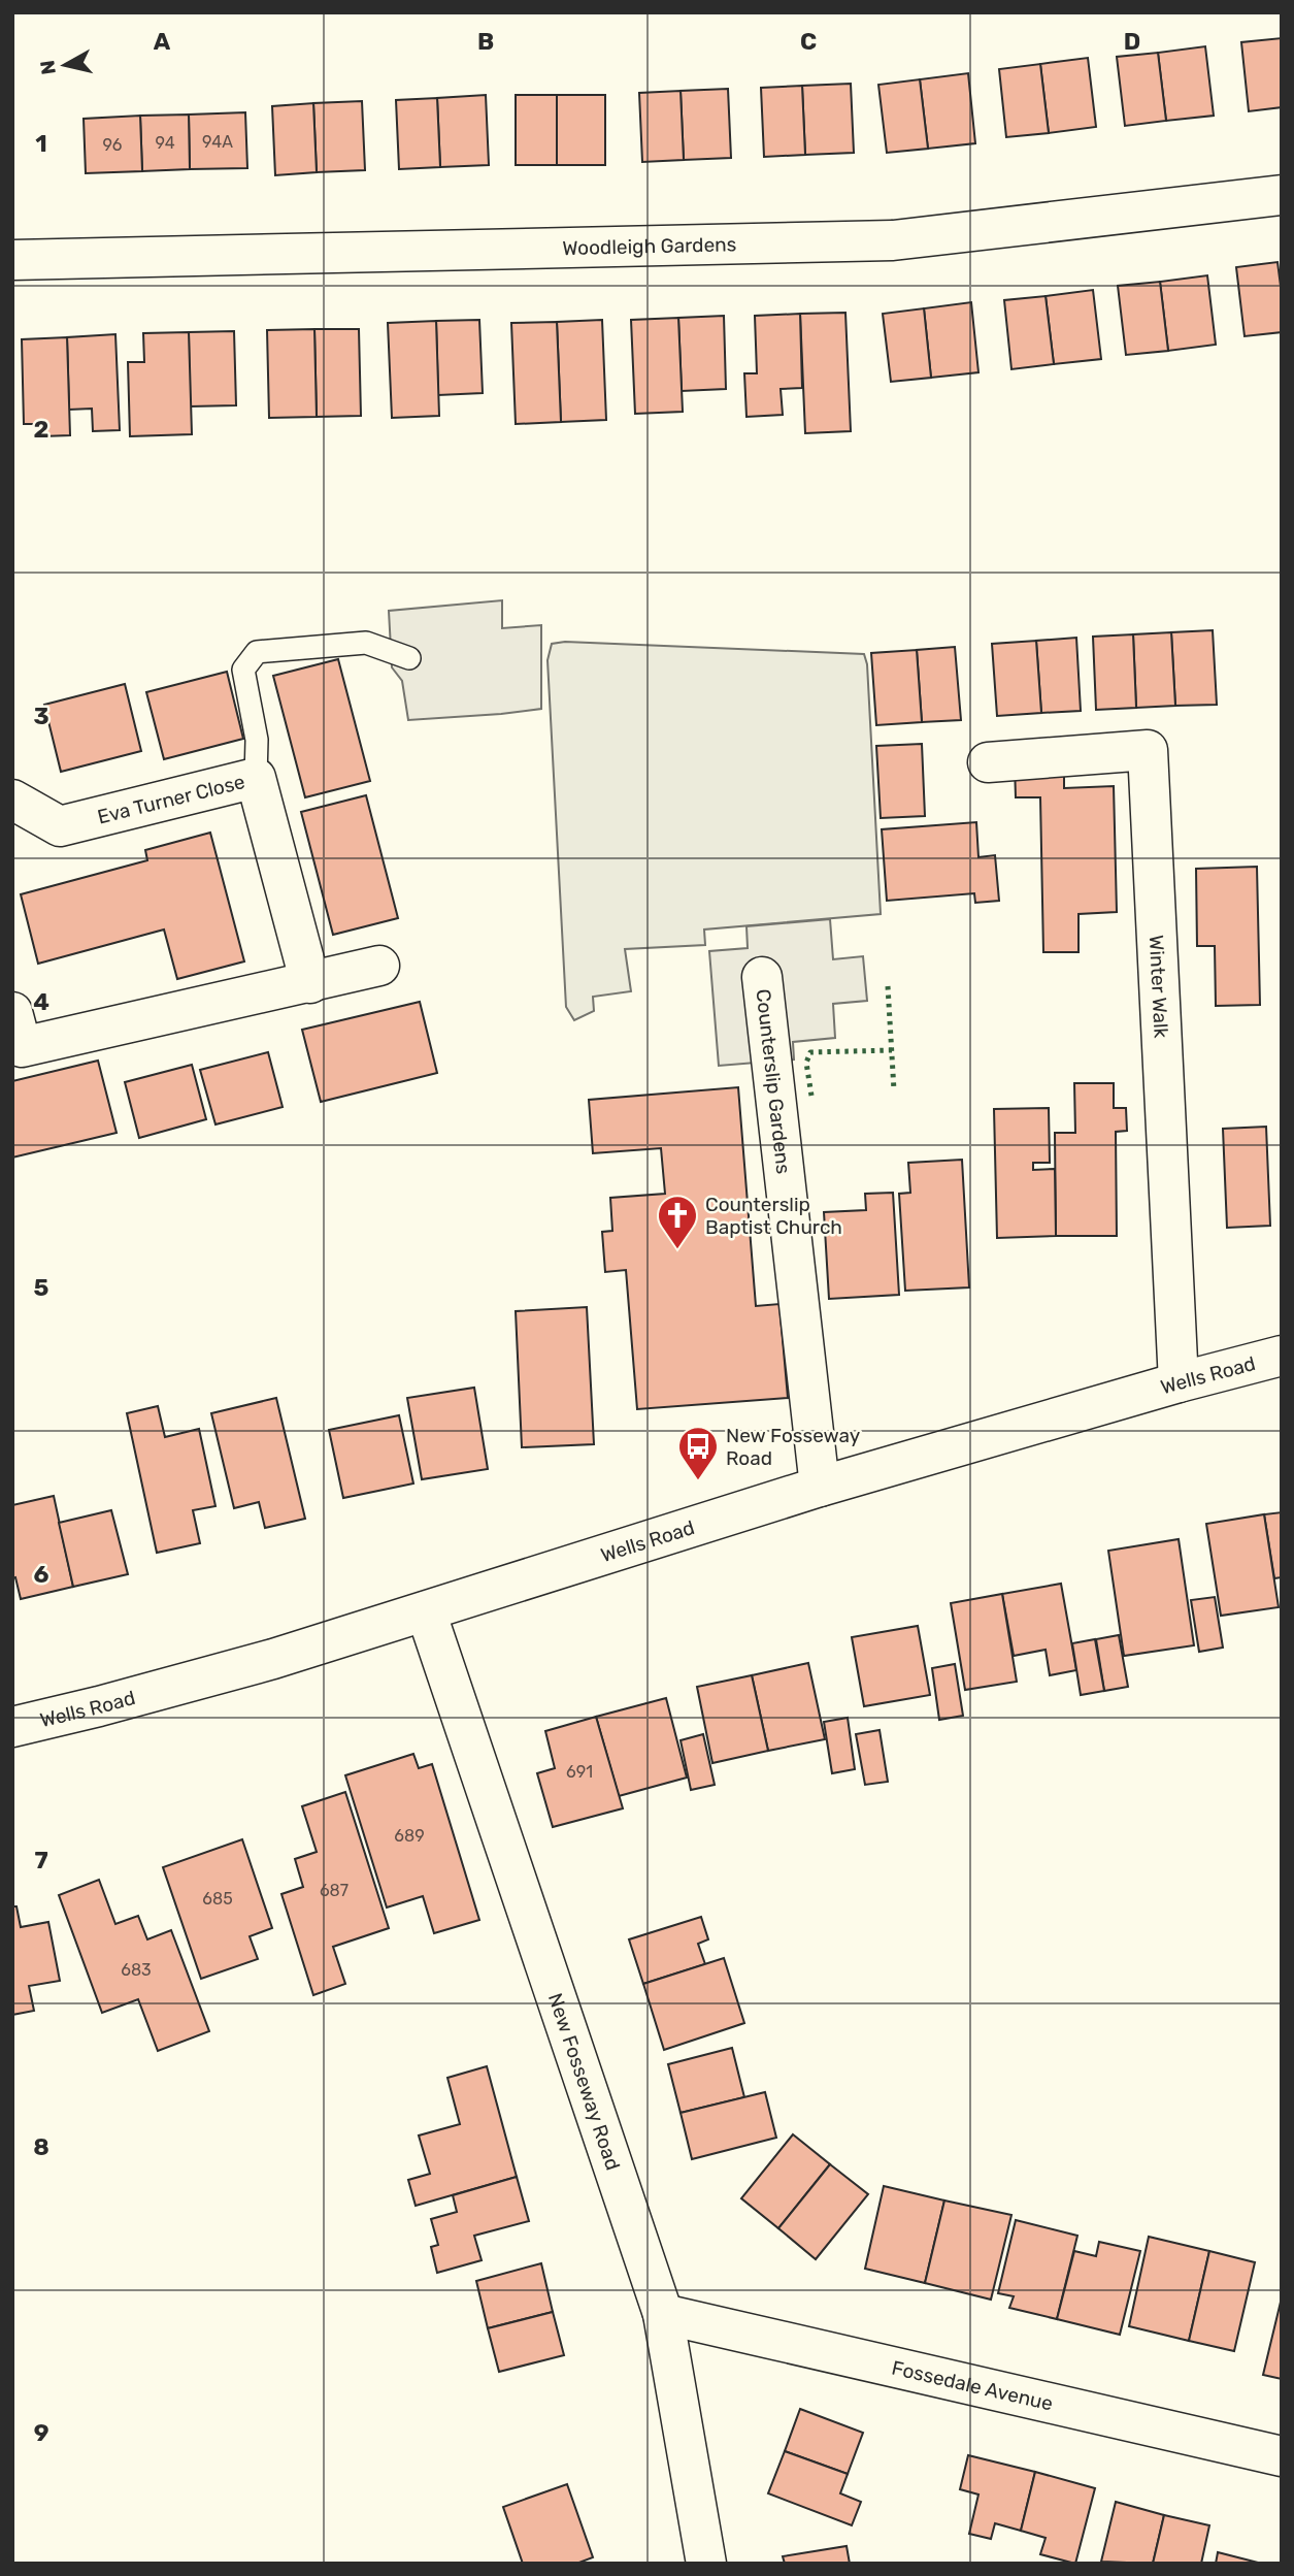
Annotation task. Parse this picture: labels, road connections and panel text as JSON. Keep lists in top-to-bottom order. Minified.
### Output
{"streets":{"main road":["Woodleigh Gardens","Eva Turner Close","Winter Walk","Counterslip Gardens","Wells Road","New Fosseway Road","Fossedale Avenue"]},"crossings":[["Winter Walk","Wells Road"],["Counterslip Gardens","Wells Road"],["Wells Road","New Fosseway Road"],["New Fosseway Road","Fossedale Avenue"]],"places":{"church":["Counterslip Baptist Church"],"bus stop":["New Fosseway Road"]},"house_numbers":["94A","94","96","691","689","687","685","683"],"north":"left","grid":{"columns":["A","B","C","D"],"rows":["1","2","3","4","5","6","7","8","9"]}}
